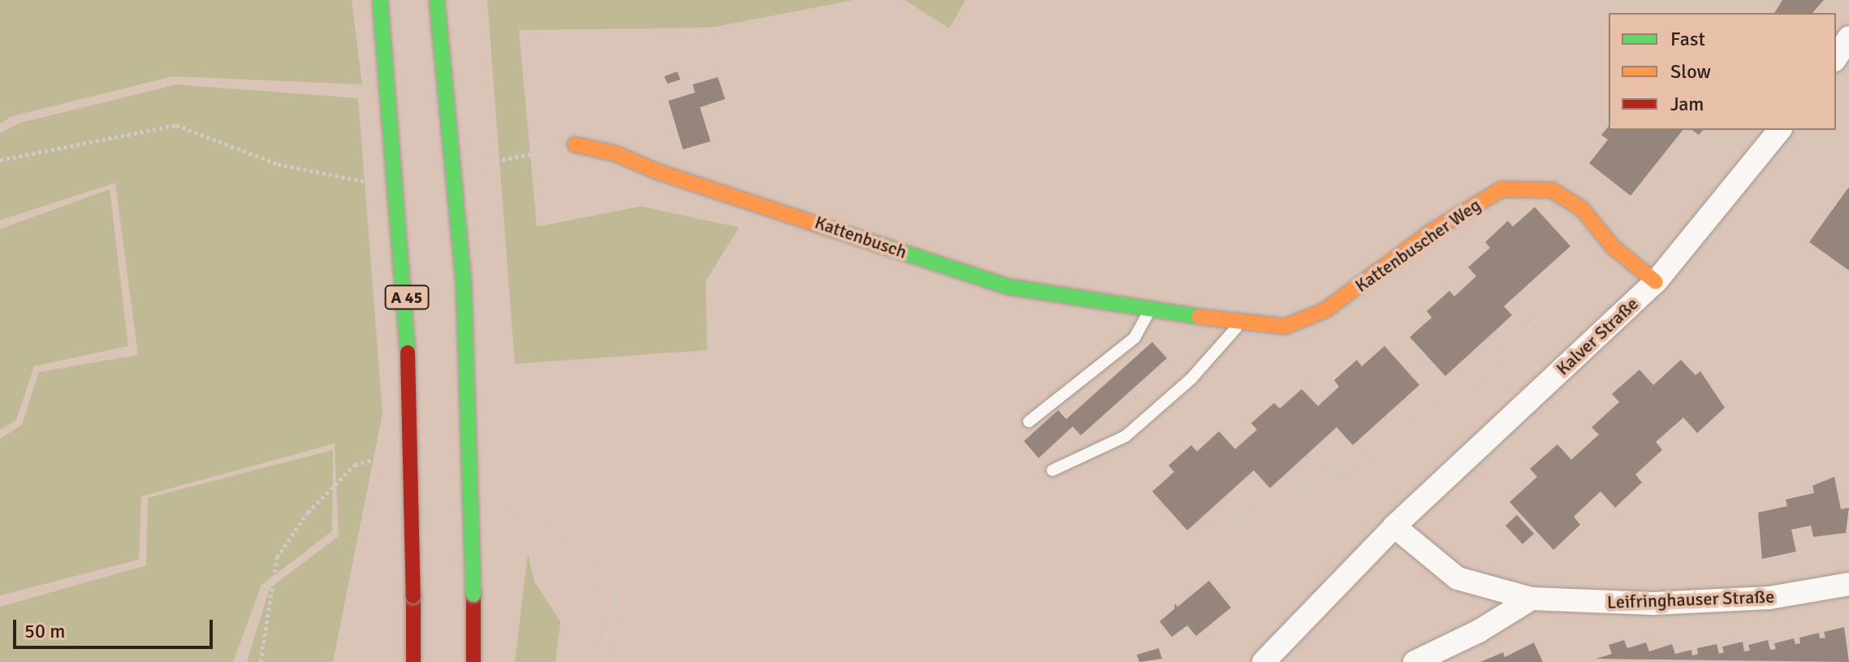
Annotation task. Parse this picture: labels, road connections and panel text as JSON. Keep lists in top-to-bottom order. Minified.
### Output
{"streets":{"main road":["Kattenbusch","Kattenbuscher Weg","A 45"],"street":["Kalver Straße","Leifringhauser Straße"]},"crossings":[["Kattenbusch","Kattenbuscher Weg"],["Kattenbuscher Weg","Kalver Straße"],["Kalver Straße","Leifringhauser Straße"]],"legend":["Fast","Slow","Jam"],"scale_bar":"50 m"}
